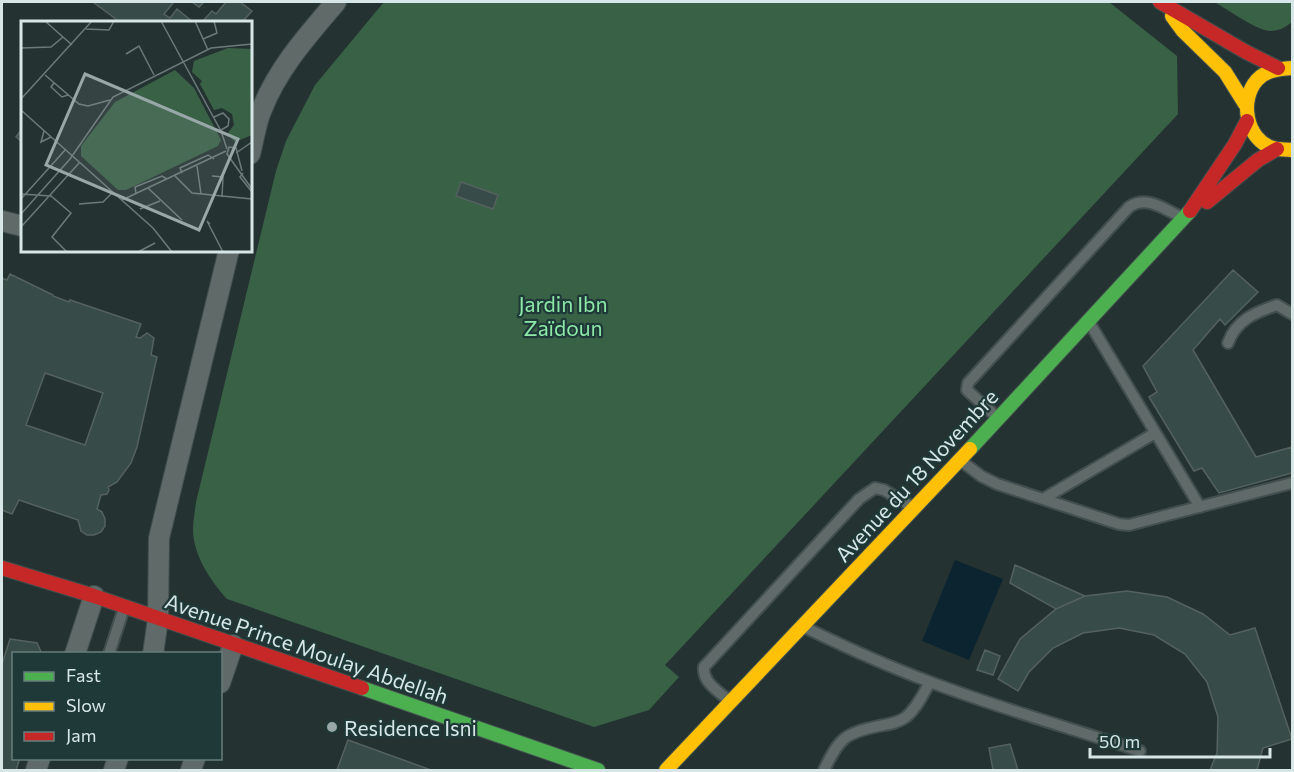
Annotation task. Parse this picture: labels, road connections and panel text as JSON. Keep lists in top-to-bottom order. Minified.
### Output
{"streets":{"street":["Avenue du 18 Novembre","Avenue Prince Moulay Abdellah"]},"parks":["Jardin Ibn Zaïdoun"],"places":["Residence Isni"],"legend":["Fast","Slow","Jam"],"scale_bar":"50 m"}
